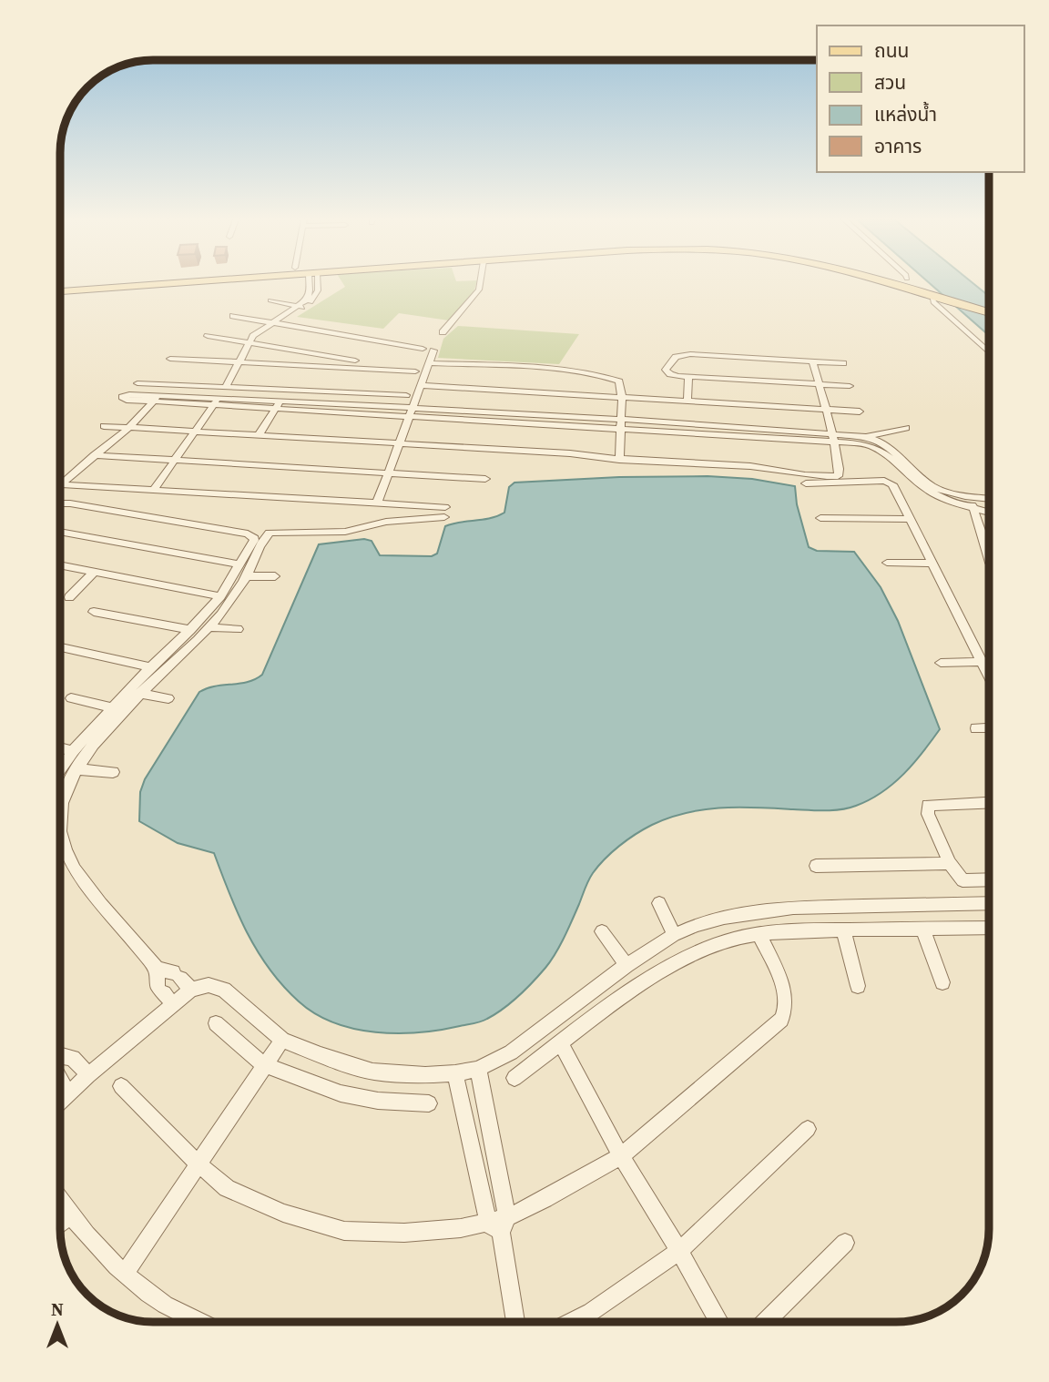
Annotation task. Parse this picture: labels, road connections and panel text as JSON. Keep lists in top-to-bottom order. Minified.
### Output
{"legend":["ถนน","สวน","แหล่งน้ำ","อาคาร"],"north":"top"}
